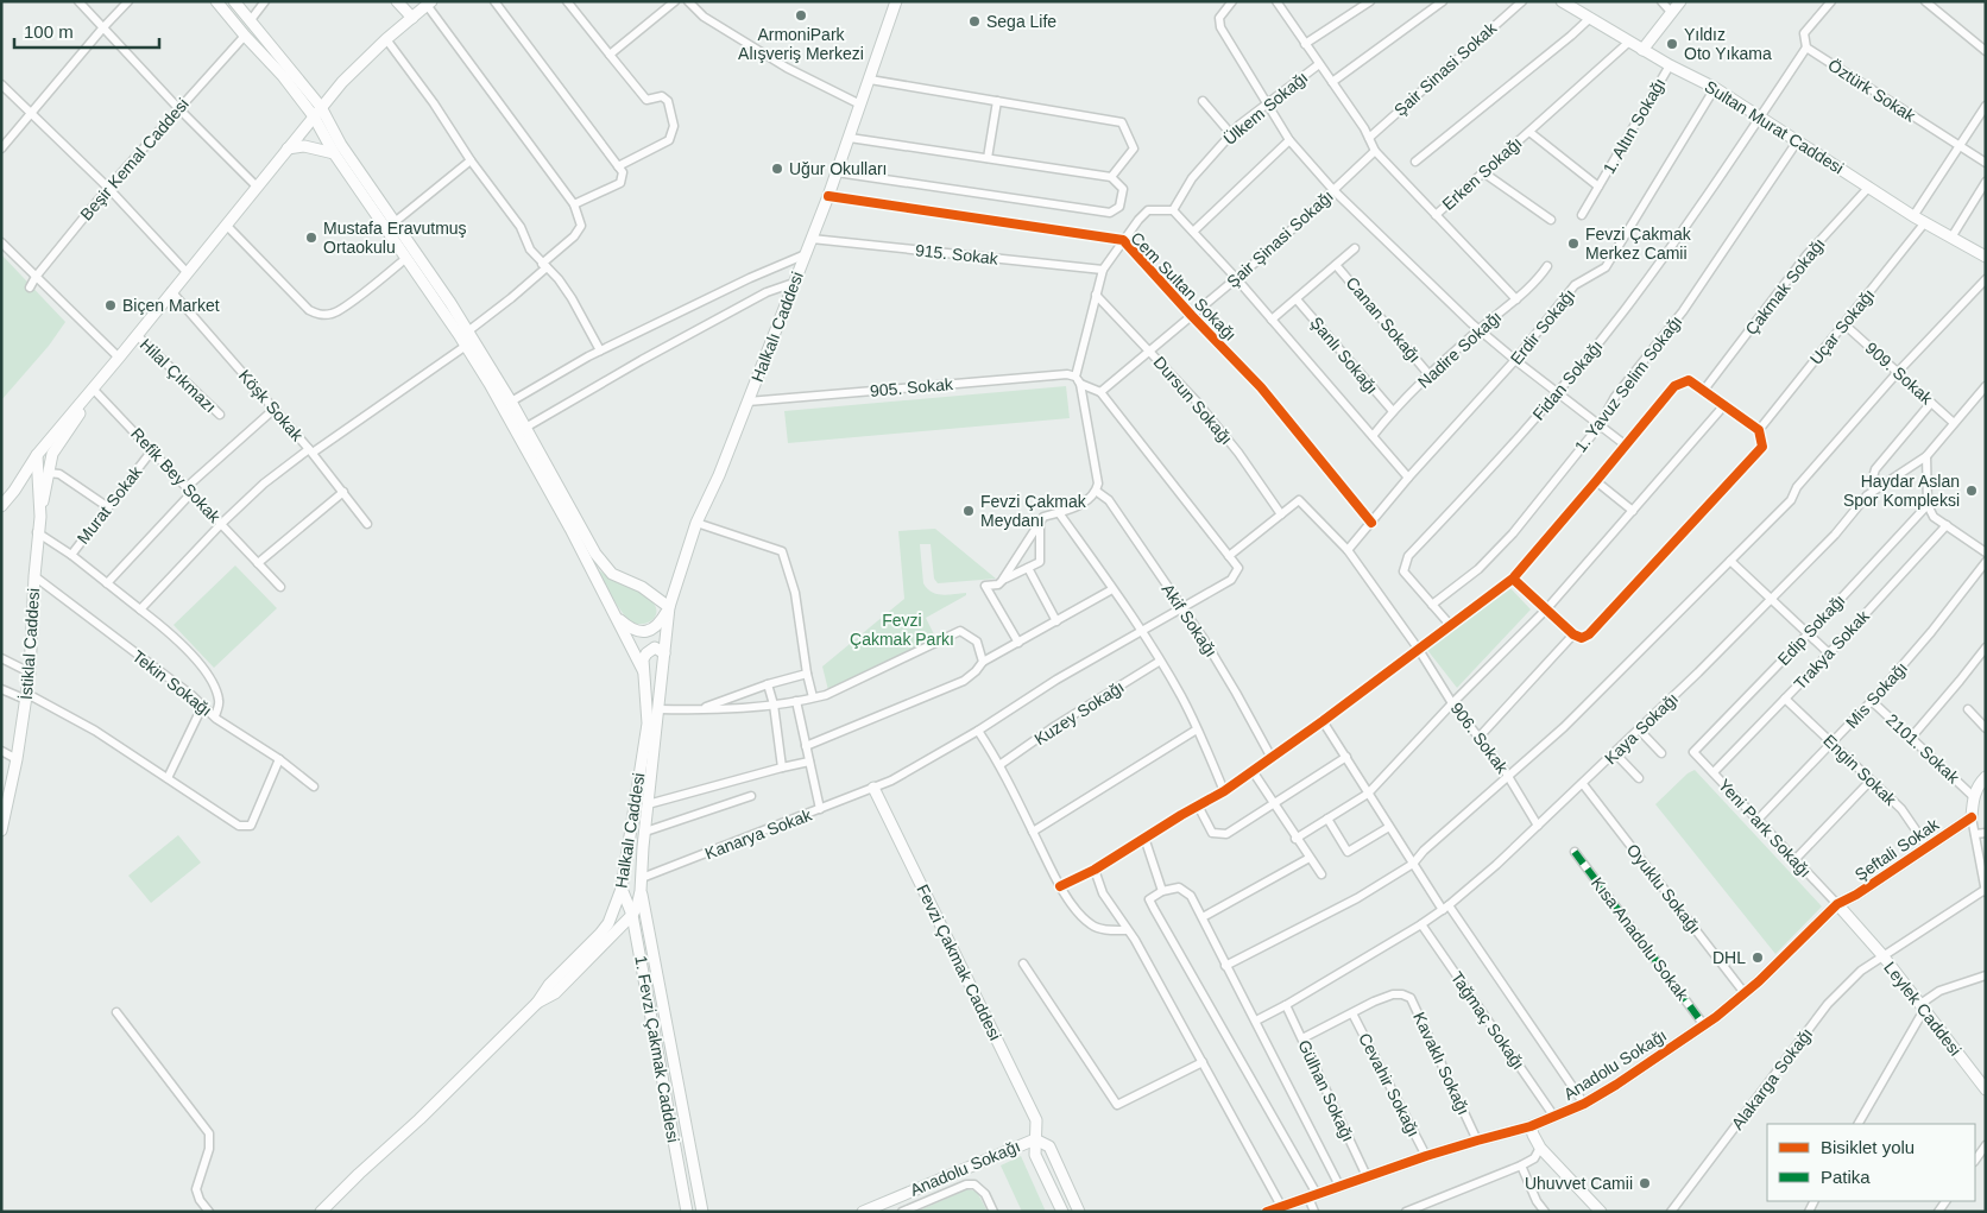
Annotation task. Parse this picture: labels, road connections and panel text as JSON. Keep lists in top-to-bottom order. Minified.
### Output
{"streets":{"main road":["Sultan Murat Caddesi","Halkalı Caddesi","İstiklal Caddesi","Şeftali Sokak","Fevzi Çakmak Caddesi","Leylek Caddesi","1. Fevzi Çakmak Caddesi","Anadolu Sokağı"],"street":["Şair Sinasi Sokak","Öztürk Sokak","Ülkem Sokağı","1. Altın Sokağı","Beşir Kemal Caddesi","Erken Sokağı","Şair Şinasi Sokağı","915. Sokak","Cem Sultan Sokağı","Çakmak Sokağı","Canan Sokağı","Erdir Sokağı","Uçar Sokağı","Nadire Sokağı","Şanlı Sokağı","909. Sokak","Hilal Çıkmazı","Fidan Sokağı","1. Yavuz Selim Sokağı","905. Sokak","Dursun Sokağı","Köşk Sokak","Refik Bey Sokak","Murat Sokak","Akif Sokağı","Edip Sokağı","Trakya Sokak","Tekin Sokağı","Mis Sokağı","Kuzey Sokağı","Kaya Sokağı","906. Sokak","2101. Sokak","Engin Sokak","Yeni Park Sokağı","Kanarya Sokak","Oyuklu Sokağı","Kısa Anadolu Sokak","Tağmaç Sokağı","Kavaklı Sokağı","Alakarga Sokağı","Cevahir Sokağı","Gülhan Sokağı"]},"crossings":[["Öztürk Sokak","Fidan Sokağı"],["1. Altın Sokağı","Sultan Murat Caddesi"],["Sultan Murat Caddesi","Erken Sokağı"],["Sultan Murat Caddesi","Çakmak Sokağı"],["Sultan Murat Caddesi","Erdir Sokağı"],["Sultan Murat Caddesi","Uçar Sokağı"],["Sultan Murat Caddesi","Fidan Sokağı"],["Sultan Murat Caddesi","1. Yavuz Selim Sokağı"],["Şair Şinasi Sokağı","Cem Sultan Sokağı"],["Şair Şinasi Sokağı","905. Sokak"],["Şair Şinasi Sokağı","Dursun Sokağı"],["915. Sokak","Halkalı Caddesi"],["Cem Sultan Sokağı","Halkalı Caddesi"],["Cem Sultan Sokağı","Erdir Sokağı"],["Canan Sokağı","Nadire Sokağı"],["Halkalı Caddesi","905. Sokak"],["Halkalı Caddesi","Kanarya Sokak"],["Halkalı Caddesi","1. Fevzi Çakmak Caddesi"],["Erdir Sokağı","906. Sokak"],["Uçar Sokağı","909. Sokak"],["Nadire Sokağı","Şanlı Sokağı"],["909. Sokak","Kaya Sokağı"],["Fidan Sokağı","1. Yavuz Selim Sokağı"],["Dursun Sokağı","906. Sokak"],["Refik Bey Sokak","Murat Sokak"],["Murat Sokak","İstiklal Caddesi"],["Akif Sokağı","Kanarya Sokak"],["Edip Sokağı","Yeni Park Sokağı"],["İstiklal Caddesi","Tekin Sokağı"],["Trakya Sokak","Engin Sokak"],["Trakya Sokak","Yeni Park Sokağı"],["Mis Sokağı","2101. Sokak"],["Mis Sokağı","Engin Sokak"],["Mis Sokağı","Yeni Park Sokağı"],["Kaya Sokağı","906. Sokak"],["Kaya Sokağı","Oyuklu Sokağı"],["Kaya Sokağı","Tağmaç Sokağı"],["Kaya Sokağı","Gülhan Sokağı"],["Engin Sokak","Şeftali Sokak"],["Yeni Park Sokağı","Şeftali Sokak"],["Yeni Park Sokağı","Leylek Caddesi"],["Yeni Park Sokağı","Anadolu Sokağı"],["Kanarya Sokak","Fevzi Çakmak Caddesi"],["Şeftali Sokak","Leylek Caddesi"],["Şeftali Sokak","Anadolu Sokağı"],["Oyuklu Sokağı","Anadolu Sokağı"],["Kısa Anadolu Sokak","Anadolu Sokağı"],["Fevzi Çakmak Caddesi","Anadolu Sokağı"],["Leylek Caddesi","Anadolu Sokağı"],["Leylek Caddesi","Alakarga Sokağı"],["Tağmaç Sokağı","Anadolu Sokağı"],["Kavaklı Sokağı","Anadolu Sokağı"],["Kavaklı Sokağı","Cevahir Sokağı"],["Kavaklı Sokağı","Gülhan Sokağı"],["Anadolu Sokağı","Cevahir Sokağı"],["Anadolu Sokağı","Gülhan Sokağı"]],"parks":["Fevzi Çakmak Parkı"],"places":["ArmoniPark Alışveriş Merkezi","Sega Life","Yıldız Oto Yıkama","Uğur Okulları","Mustafa Eravutmuş Ortaokulu","Fevzi Çakmak Merkez Camii","Biçen Market","Haydar Aslan Spor Kompleksi","Fevzi Çakmak Meydanı","DHL","Uhuvvet Camii"],"legend":["Bisiklet yolu","Patika"],"scale_bar":"100 m"}
